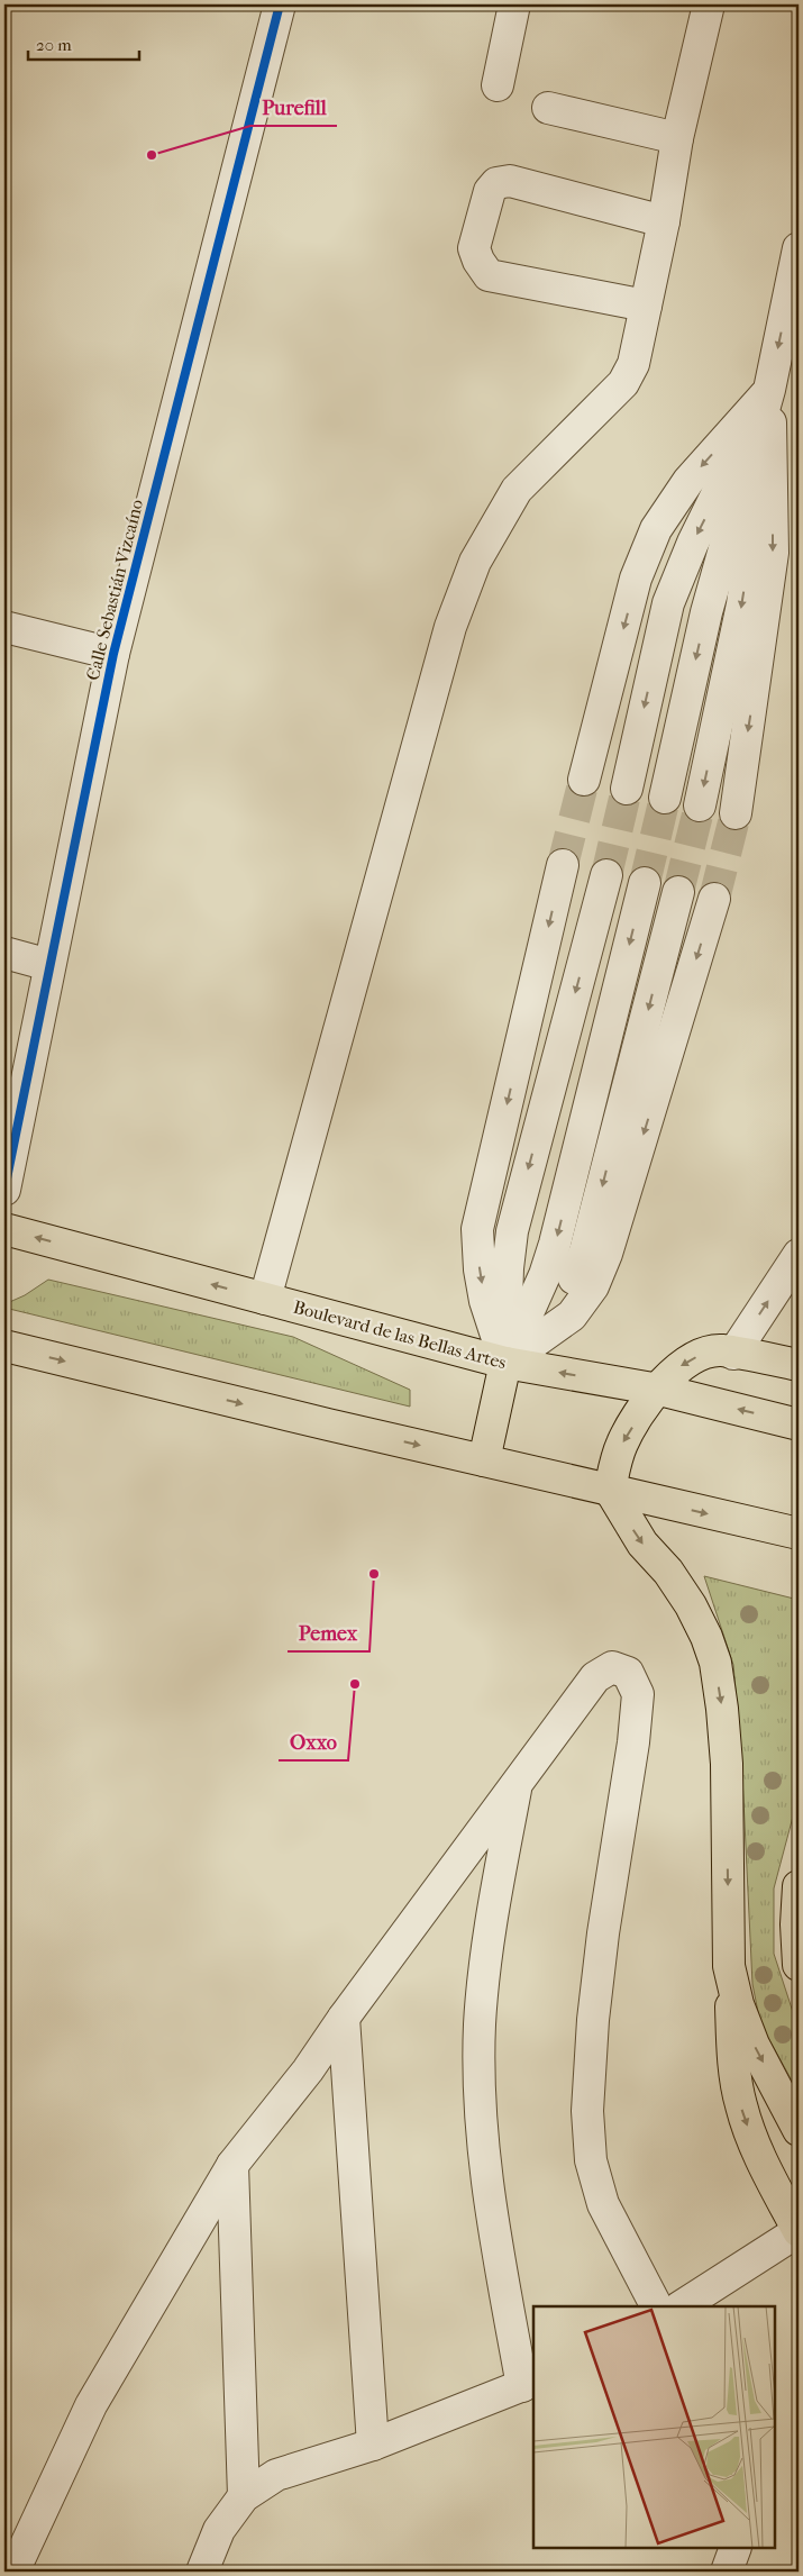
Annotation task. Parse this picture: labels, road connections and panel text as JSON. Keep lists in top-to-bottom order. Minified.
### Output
{"streets":{"main road":["Boulevard de las Bellas Artes"],"street":["Calle Sebastián Vizcaíno"]},"places":["Purefill","Pemex","Oxxo"],"scale_bar":"20 m"}
